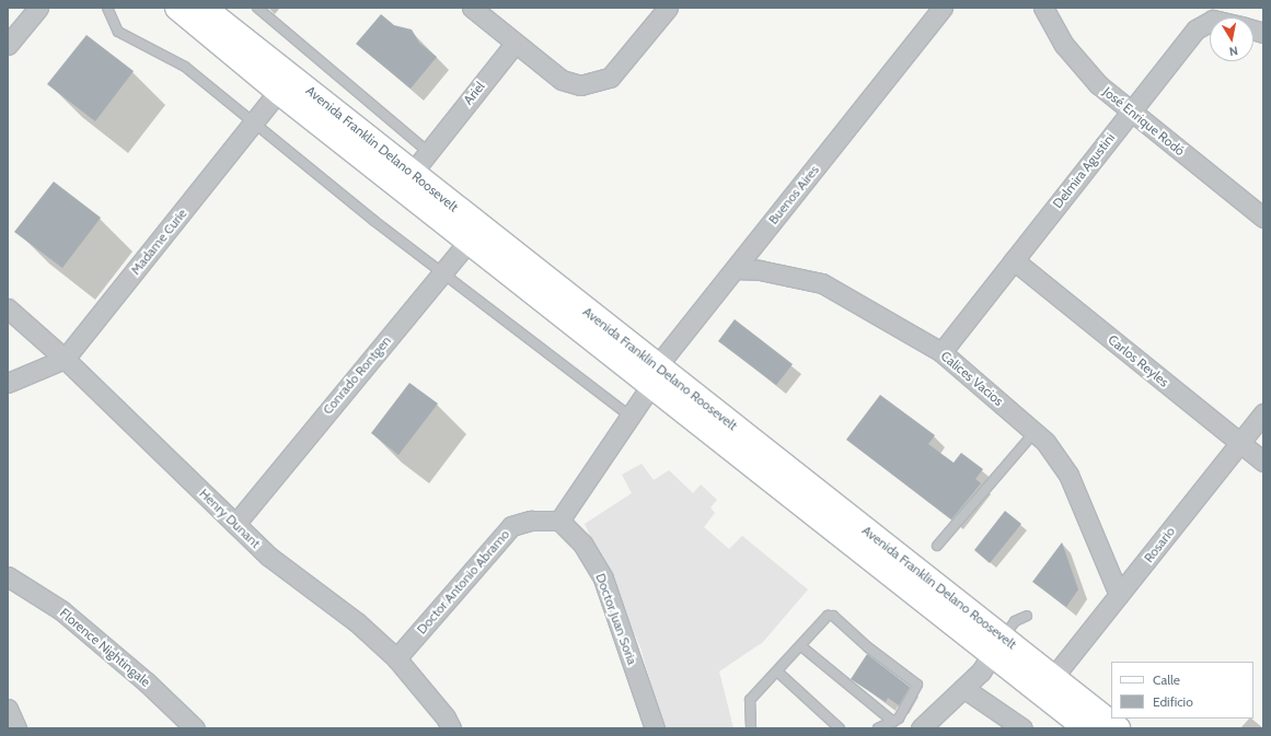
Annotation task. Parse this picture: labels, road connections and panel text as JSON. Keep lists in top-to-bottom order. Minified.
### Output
{"streets":{"main road":["Avenida Franklin Delano Roosevelt"],"street":["Ariel","José Enrique Rodó","Delmira Agustini","Buenos Aires","Madame Curie","Carlos Reyles","Conrado Rontgen","Calices Vacios","Henry Dunant","Rosario","Doctor Antonio Abramo","Doctor Juan Soria","Florence Nightingale"]},"crossings":[["Ariel","Avenida Franklin Delano Roosevelt"],["José Enrique Rodó","Delmira Agustini"],["Avenida Franklin Delano Roosevelt","Buenos Aires"],["Avenida Franklin Delano Roosevelt","Madame Curie"],["Avenida Franklin Delano Roosevelt","Conrado Rontgen"],["Avenida Franklin Delano Roosevelt","Rosario"],["Delmira Agustini","Carlos Reyles"],["Delmira Agustini","Calices Vacios"],["Buenos Aires","Calices Vacios"],["Madame Curie","Henry Dunant"],["Carlos Reyles","Rosario"],["Conrado Rontgen","Henry Dunant"],["Calices Vacios","Rosario"],["Henry Dunant","Doctor Antonio Abramo"],["Doctor Antonio Abramo","Doctor Juan Soria"]],"legend":["Calle","Edificio"],"north":"bottom"}
